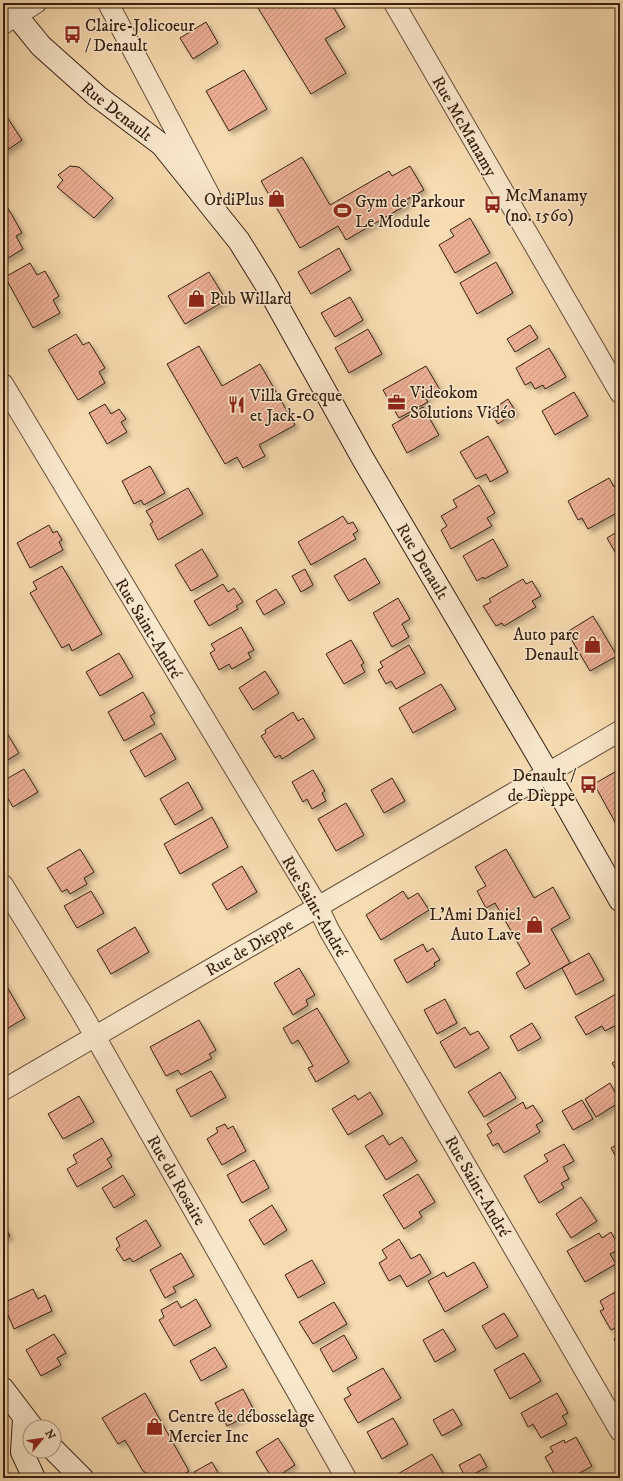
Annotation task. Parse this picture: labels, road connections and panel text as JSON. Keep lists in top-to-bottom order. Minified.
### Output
{"streets":{"main road":["Rue Denault"],"street":["Rue McManamy","Rue Saint-André","Rue de Dieppe","Rue du Rosaire"]},"crossings":[["Rue Denault","Rue de Dieppe"],["Rue Saint-André","Rue de Dieppe"],["Rue de Dieppe","Rue du Rosaire"]],"places":{"bus stop":["Claire-Jolicoeur / Denault","McManamy (no. 1560)","Denault / de Dieppe"],"shop":["OrdiPlus","Pub Willard","Auto parc Denault","L'Ami Daniel Auto Lave","Centre de débosselage Mercier Inc"],"sports":["Gym de Parkour Le Module"],"office":["Videokom Solutions Vidéo"],"restaurant":["Villa Grecque et Jack-O"]},"north":"top right"}
